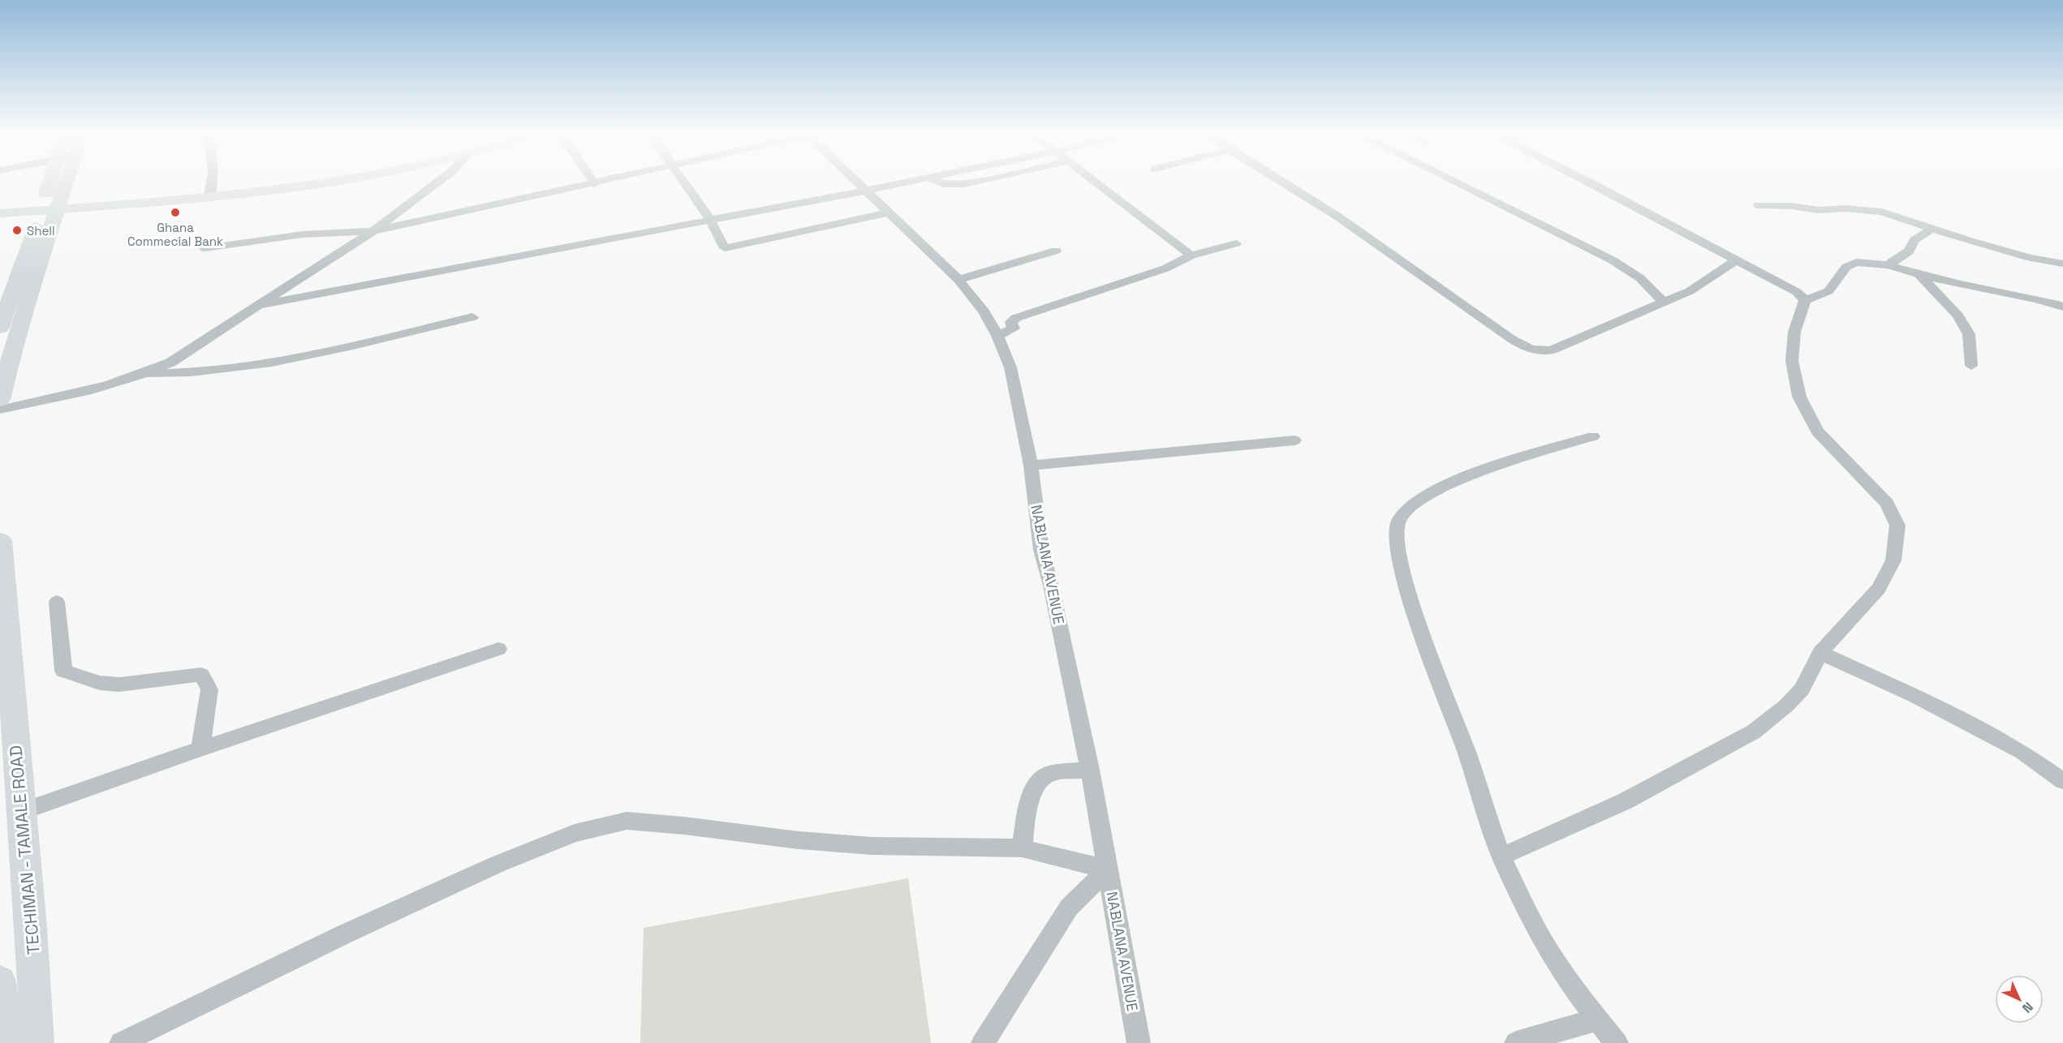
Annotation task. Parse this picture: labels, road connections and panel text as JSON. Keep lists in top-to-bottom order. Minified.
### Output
{"streets":{"highway":["TECHIMAN - TAMALE ROAD"],"street":["NABLANA AVENUE"]},"places":["Ghana Commecial Bank","Shell"],"north":"bottom right"}
